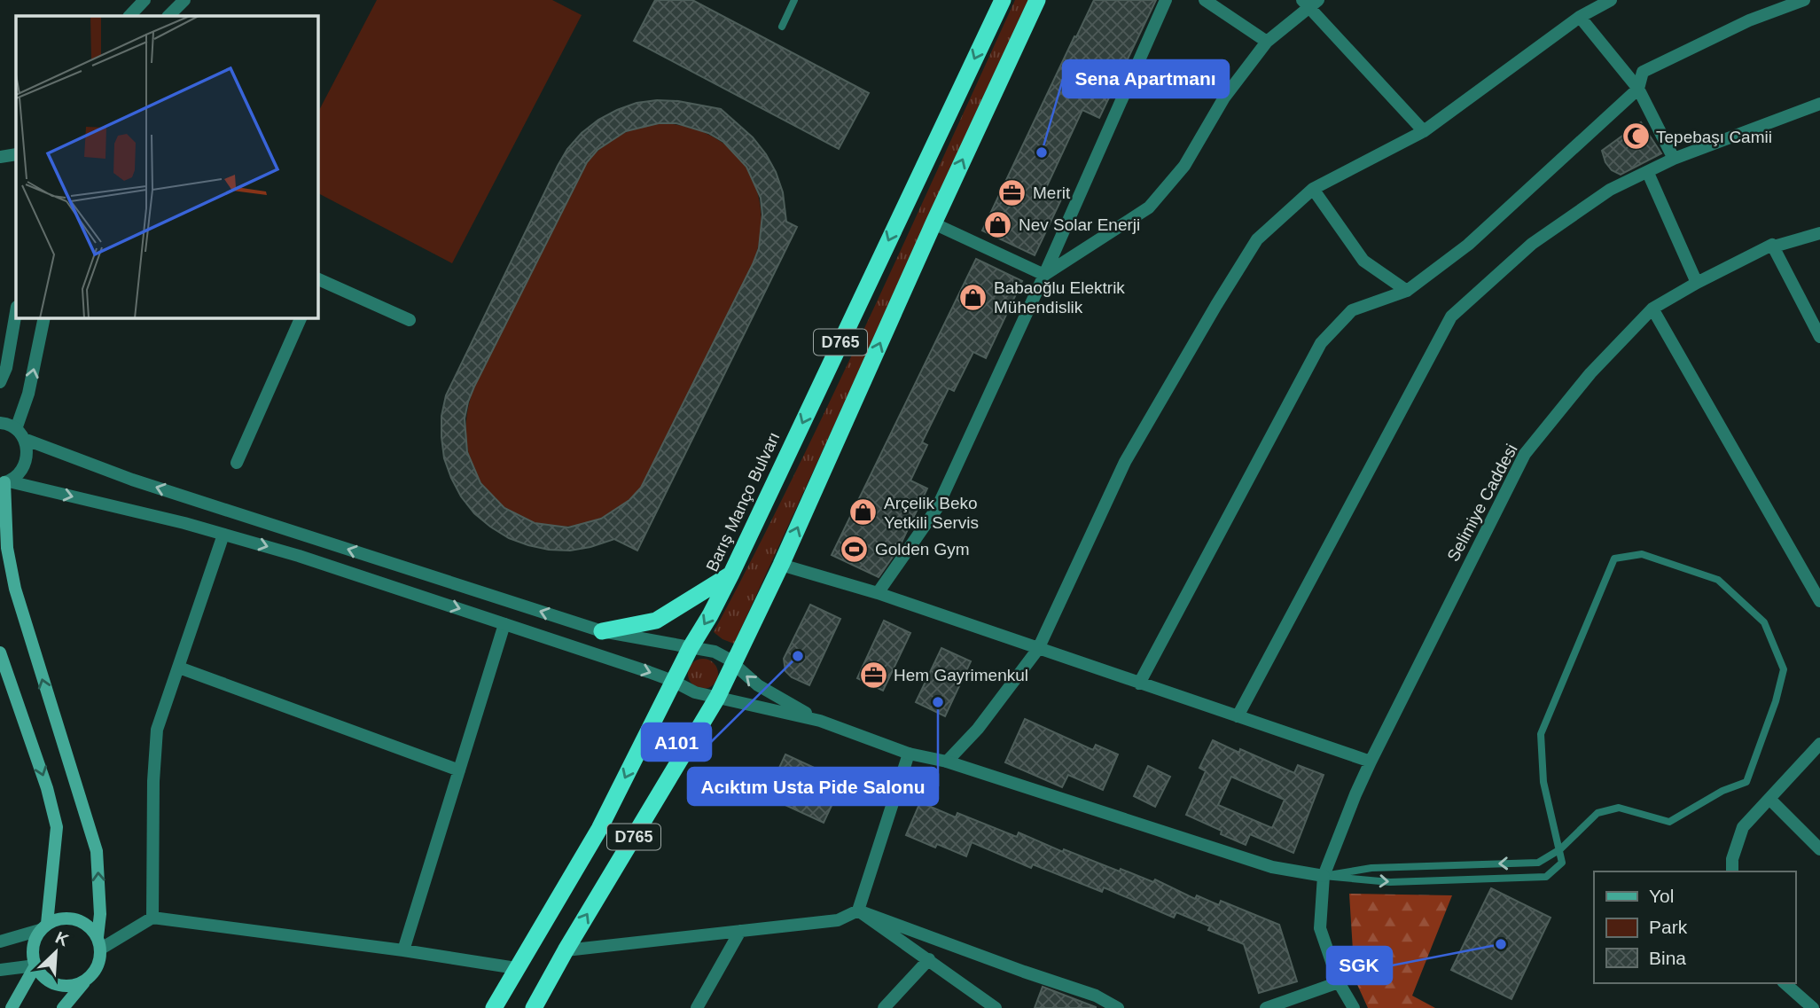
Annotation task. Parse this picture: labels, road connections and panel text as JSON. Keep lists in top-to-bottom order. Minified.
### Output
{"streets":{"highway":["D765","Barış Manço Bulvarı"],"street":["Selimiye Caddesi"]},"places":{"mosque":["Tepebaşı Camii"],"other":["Sena Apartmanı","A101","Acıktım Usta Pide Salonu","SGK"],"office":["Merit","Hem Gayrimenkul"],"shop":["Nev Solar Enerji","Babaoğlu Elektrik Mühendislik","Arçelik Beko Yetkili Servis"],"sports":["Golden Gym"]},"legend":["Yol","Park","Bina"],"north":"top right"}
